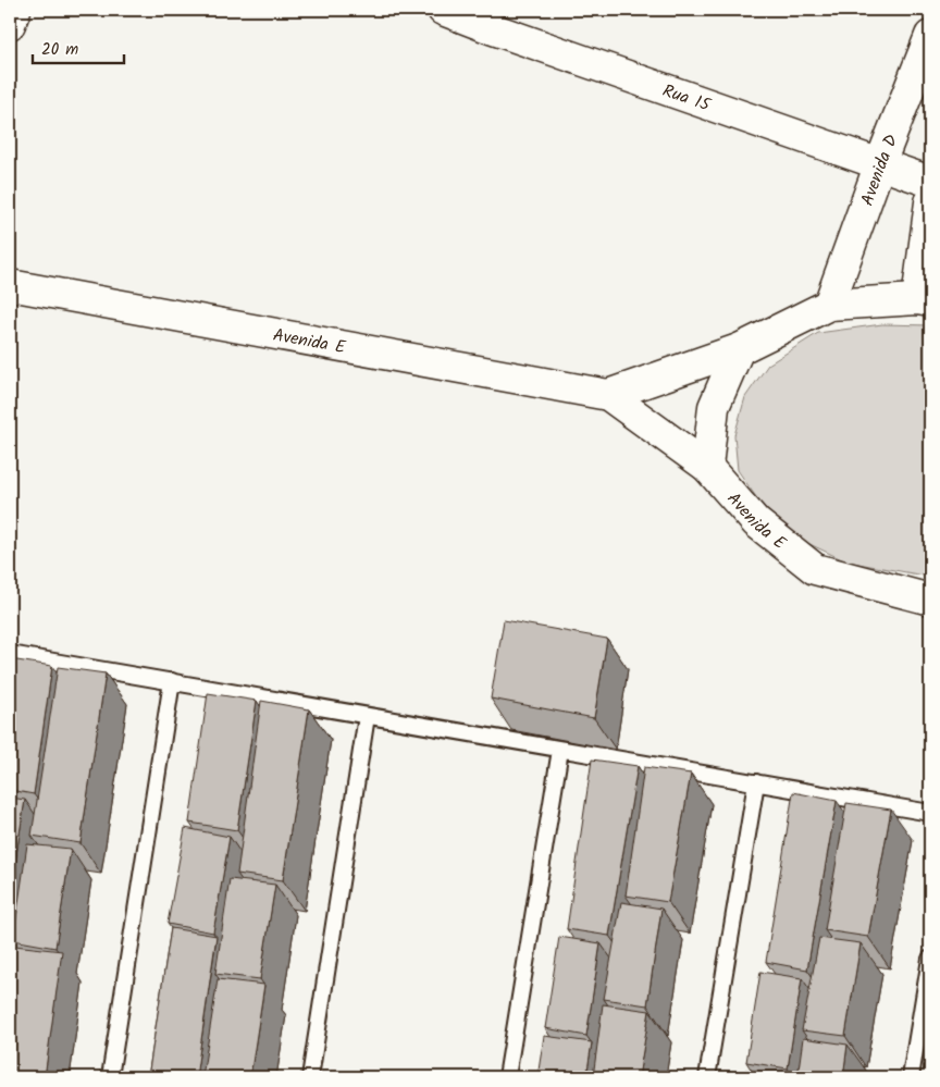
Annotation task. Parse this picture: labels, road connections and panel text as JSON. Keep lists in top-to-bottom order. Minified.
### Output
{"streets":{"street":["Rua 15","Avenida D","Avenida E"]},"crossings":[["Rua 15","Avenida D"],["Avenida D","Avenida E"]],"scale_bar":"20 m"}
